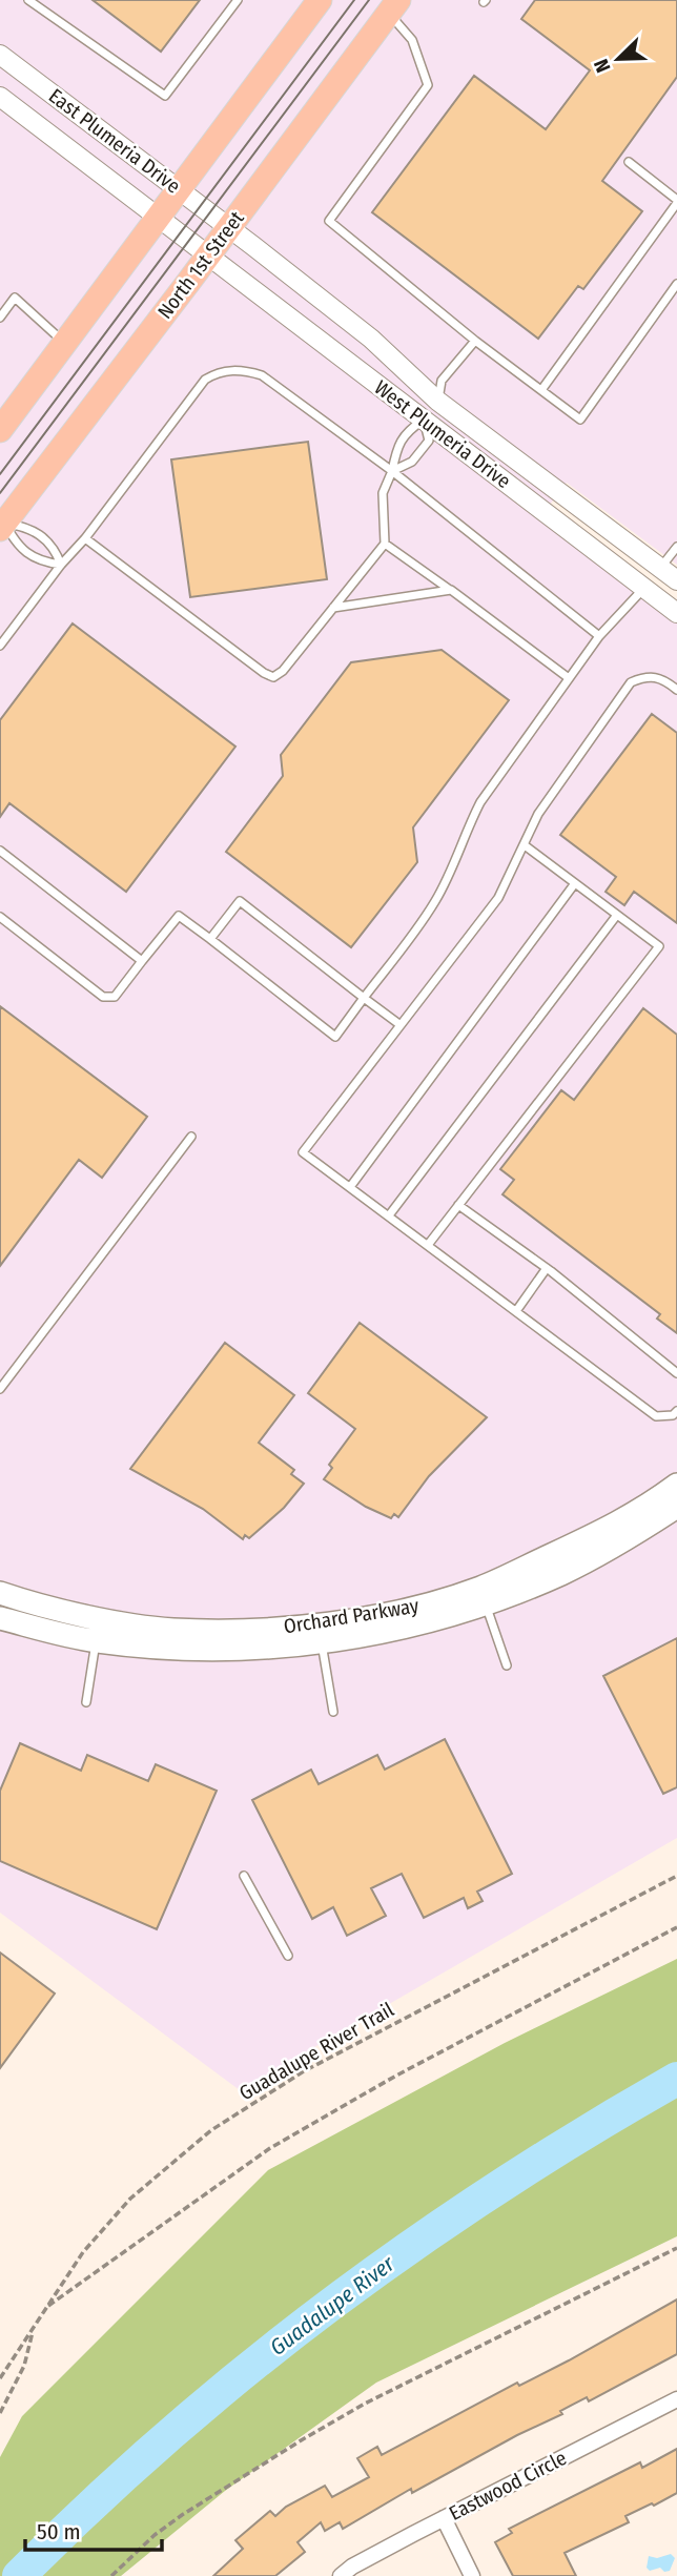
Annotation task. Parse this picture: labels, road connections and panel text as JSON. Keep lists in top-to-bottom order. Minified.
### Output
{"streets":{"main road":["North 1st Street","Orchard Parkway"],"street":["East Plumeria Drive","West Plumeria Drive","Eastwood Circle"],"path":["Guadalupe River Trail"]},"crossings":[["East Plumeria Drive","North 1st Street"],["East Plumeria Drive","West Plumeria Drive"],["North 1st Street","West Plumeria Drive"]],"water":["Guadalupe River"],"scale_bar":"50 m","north":"bottom left"}
